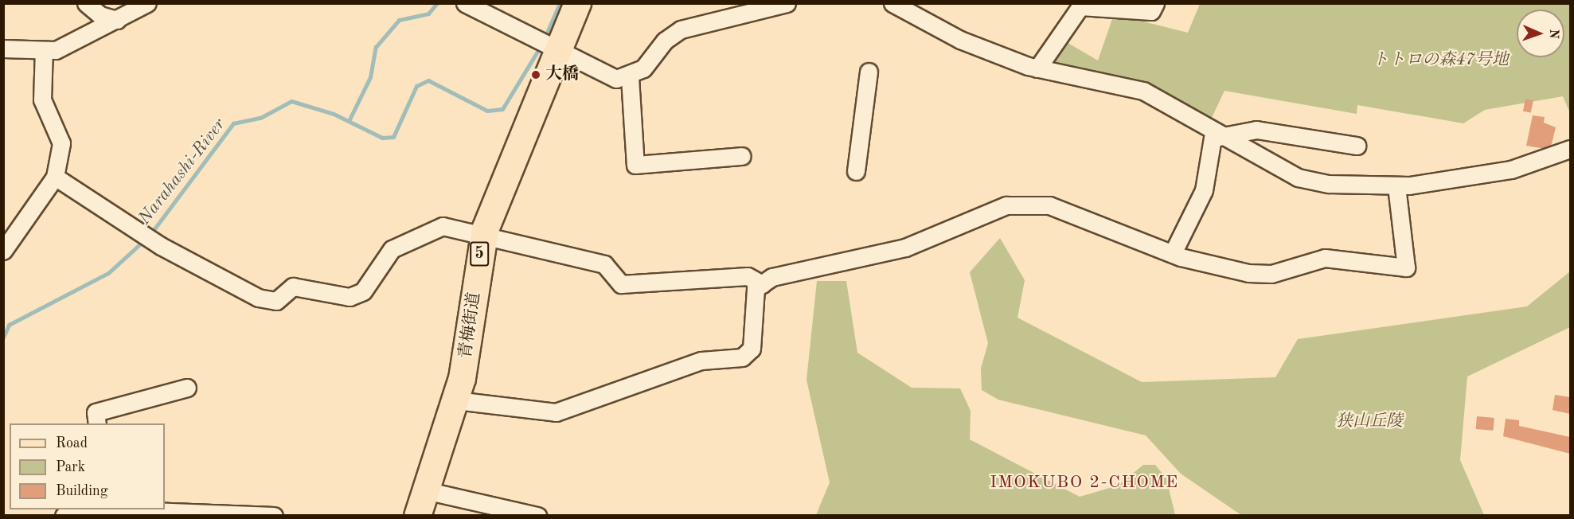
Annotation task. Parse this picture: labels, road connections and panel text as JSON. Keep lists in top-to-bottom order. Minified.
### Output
{"streets":{"main road":["5","青梅街道"]},"districts":["IMOKUBO 2-CHOME"],"water":["Narahashi-River"],"parks":["トトロの森47号地","狭山丘陵"],"places":["大橋"],"legend":["Road","Park","Building"],"north":"right"}
